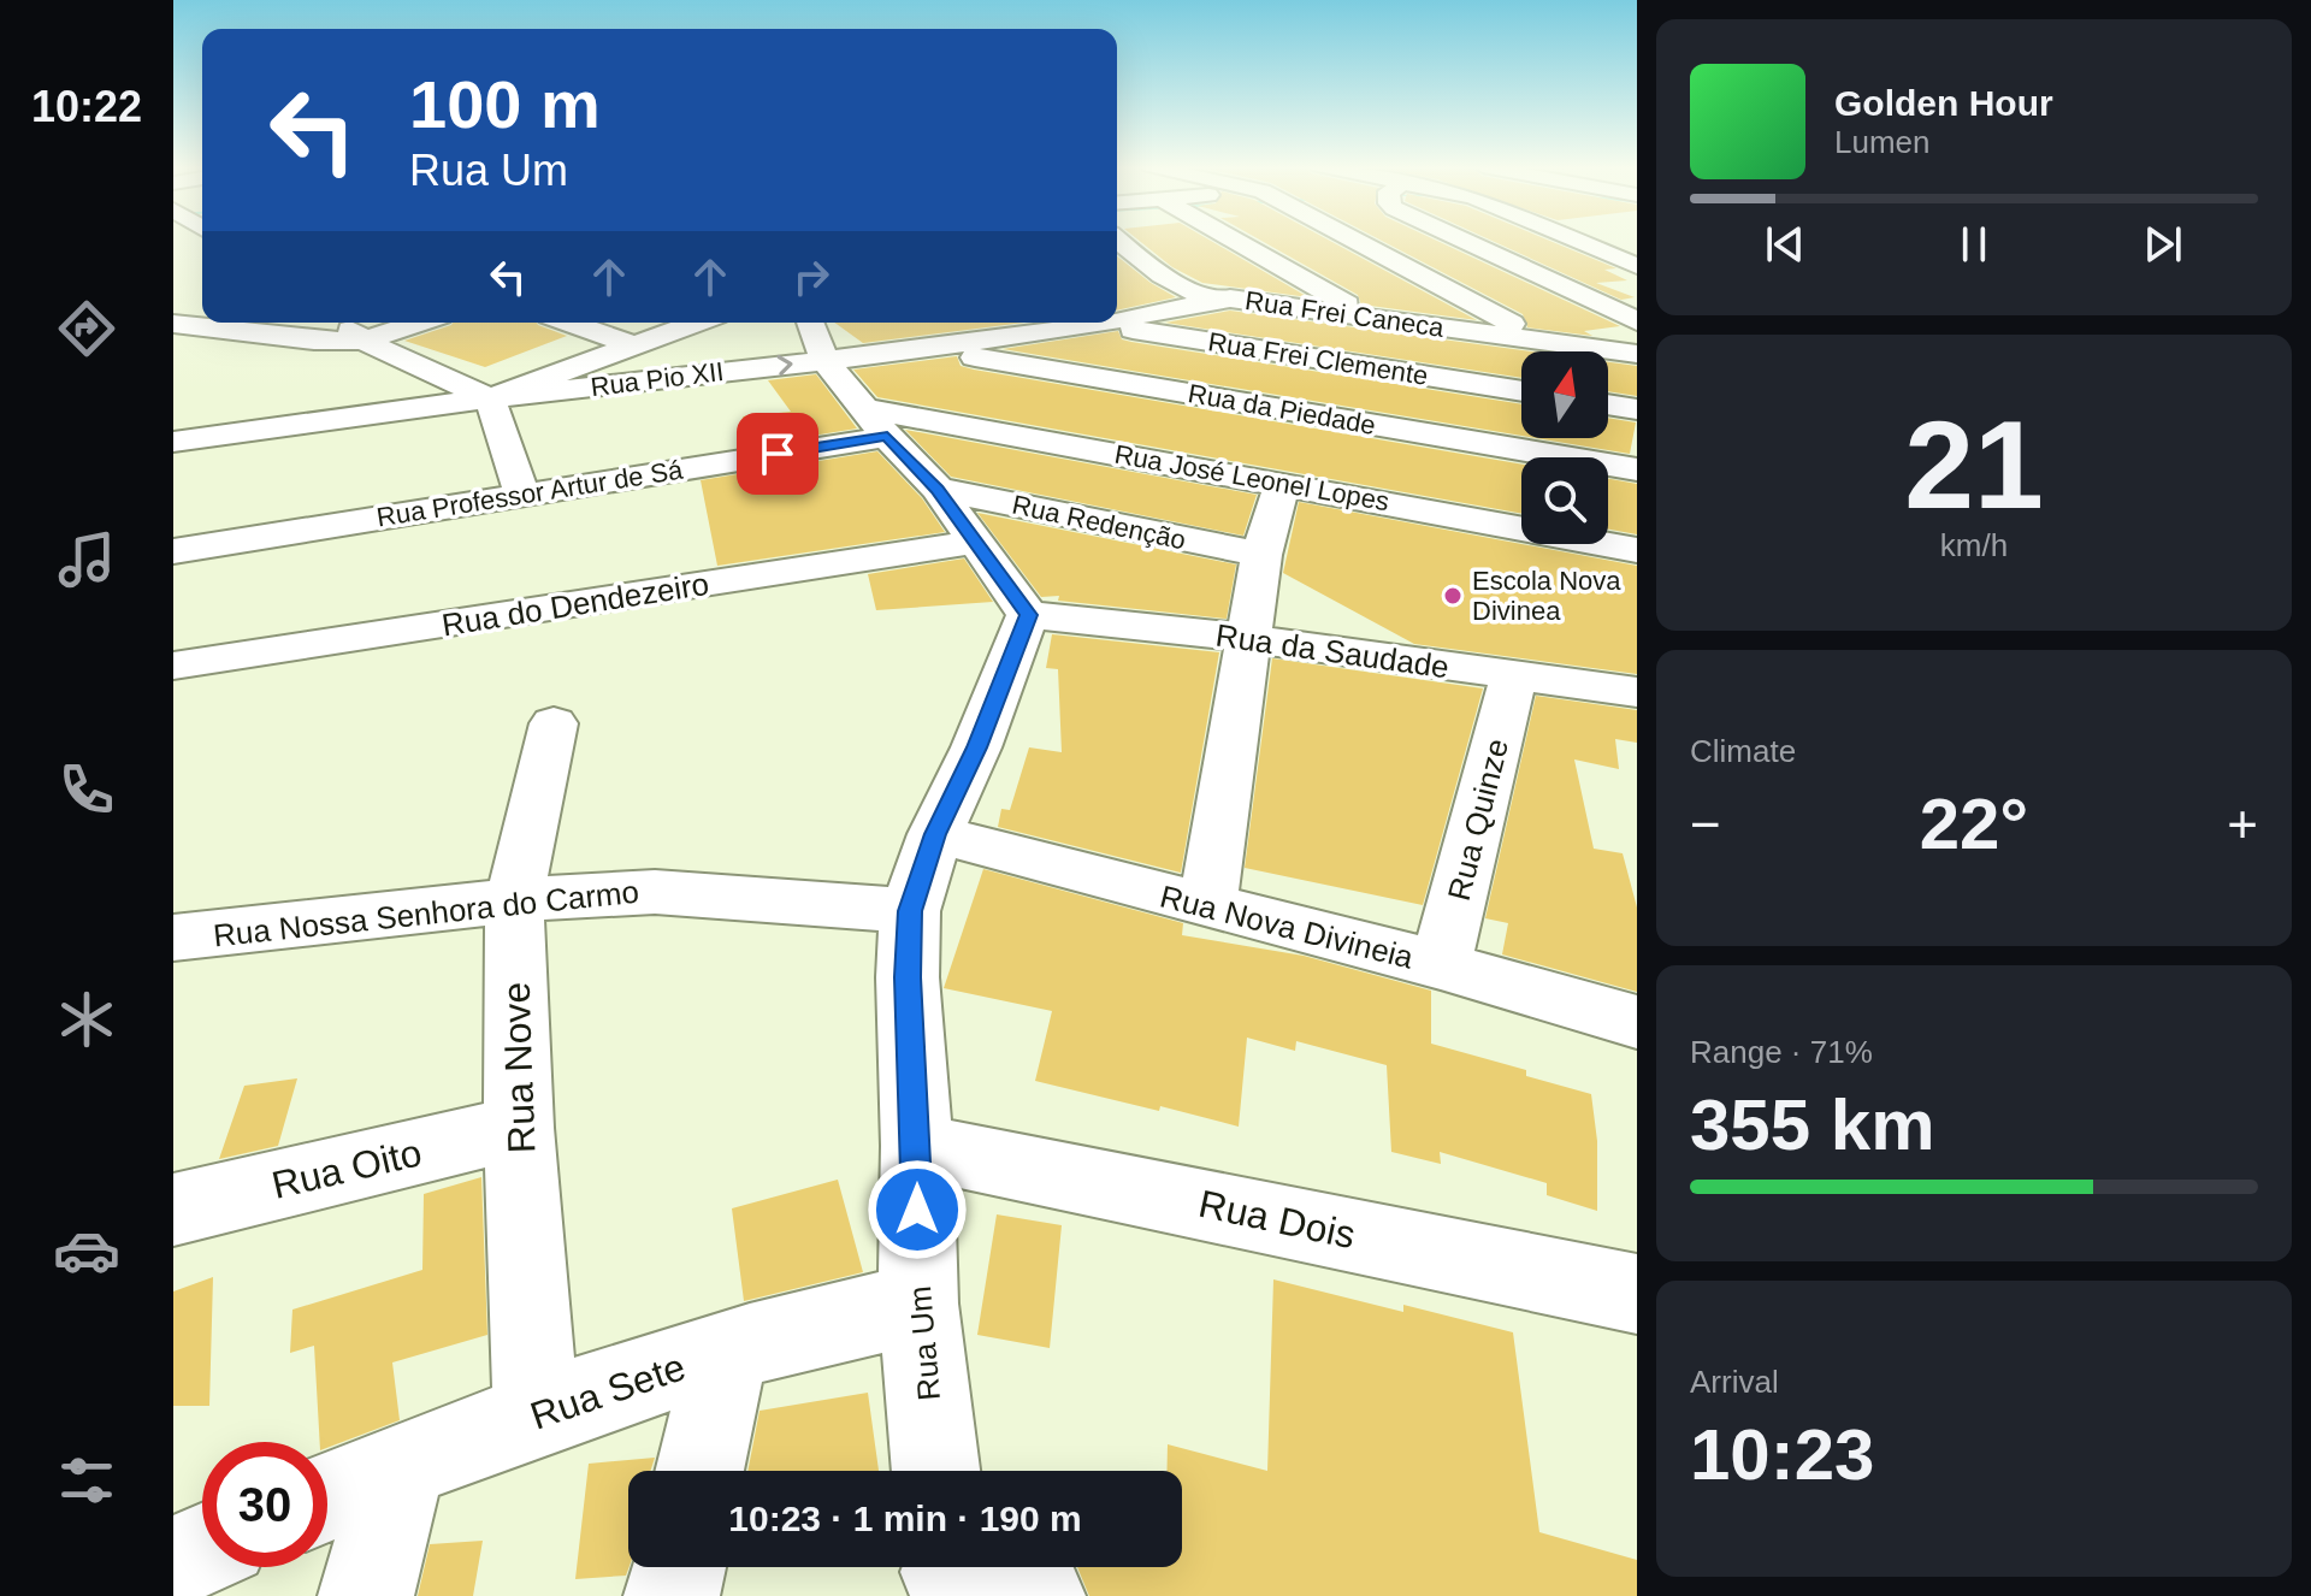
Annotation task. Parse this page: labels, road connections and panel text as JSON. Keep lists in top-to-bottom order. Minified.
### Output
{"streets":{"street":["Rua Frei Caneca","Rua Frei Clemente","Rua Pio XII","Rua da Piedade","Rua José Leonel Lopes","Rua Professor Artur de Sá","Rua Redenção","Rua do Dendezeiro","Rua da Saudade","Rua Quinze","Rua Nossa Senhora do Carmo","Rua Nova Divineia","Rua Nove","Rua Oito","Rua Dois","Rua Um","Rua Sete"]},"crossings":[["Rua Frei Caneca","Rua Frei Clemente"],["Rua Frei Caneca","Rua Pio XII"],["Rua Frei Caneca","Rua da Piedade"],["Rua José Leonel Lopes","Rua Professor Artur de Sá"],["Rua da Saudade","Rua Quinze"],["Rua da Saudade","Rua Um"],["Rua Quinze","Rua Nova Divineia"],["Rua Nossa Senhora do Carmo","Rua Nove"],["Rua Nossa Senhora do Carmo","Rua Um"],["Rua Nova Divineia","Rua Um"],["Rua Nove","Rua Oito"],["Rua Nove","Rua Sete"],["Rua Dois","Rua Um"],["Rua Um","Rua Sete"]],"places":["Escola Nova Divinea"],"north":"top","page":{"tabs":"10:22","turn":["100 m","Rua Um"],"song":["Golden Hour","Lumen"],"tile":[["21","km/h"],"Climate",["Range · 71%","355 km"],["Arrival","10:23"]],"heat":["−","22°","+"],"limit":"30","trip":"10:23 · 1 min · 190 m"}}
